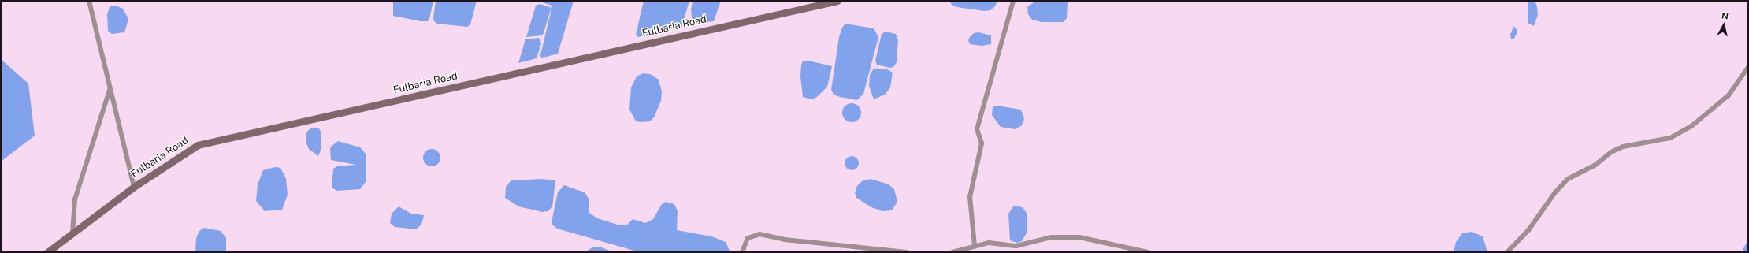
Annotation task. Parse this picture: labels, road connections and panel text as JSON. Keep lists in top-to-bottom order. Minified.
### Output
{"streets":{"main road":["Fulbaria Road"]},"north":"top"}
